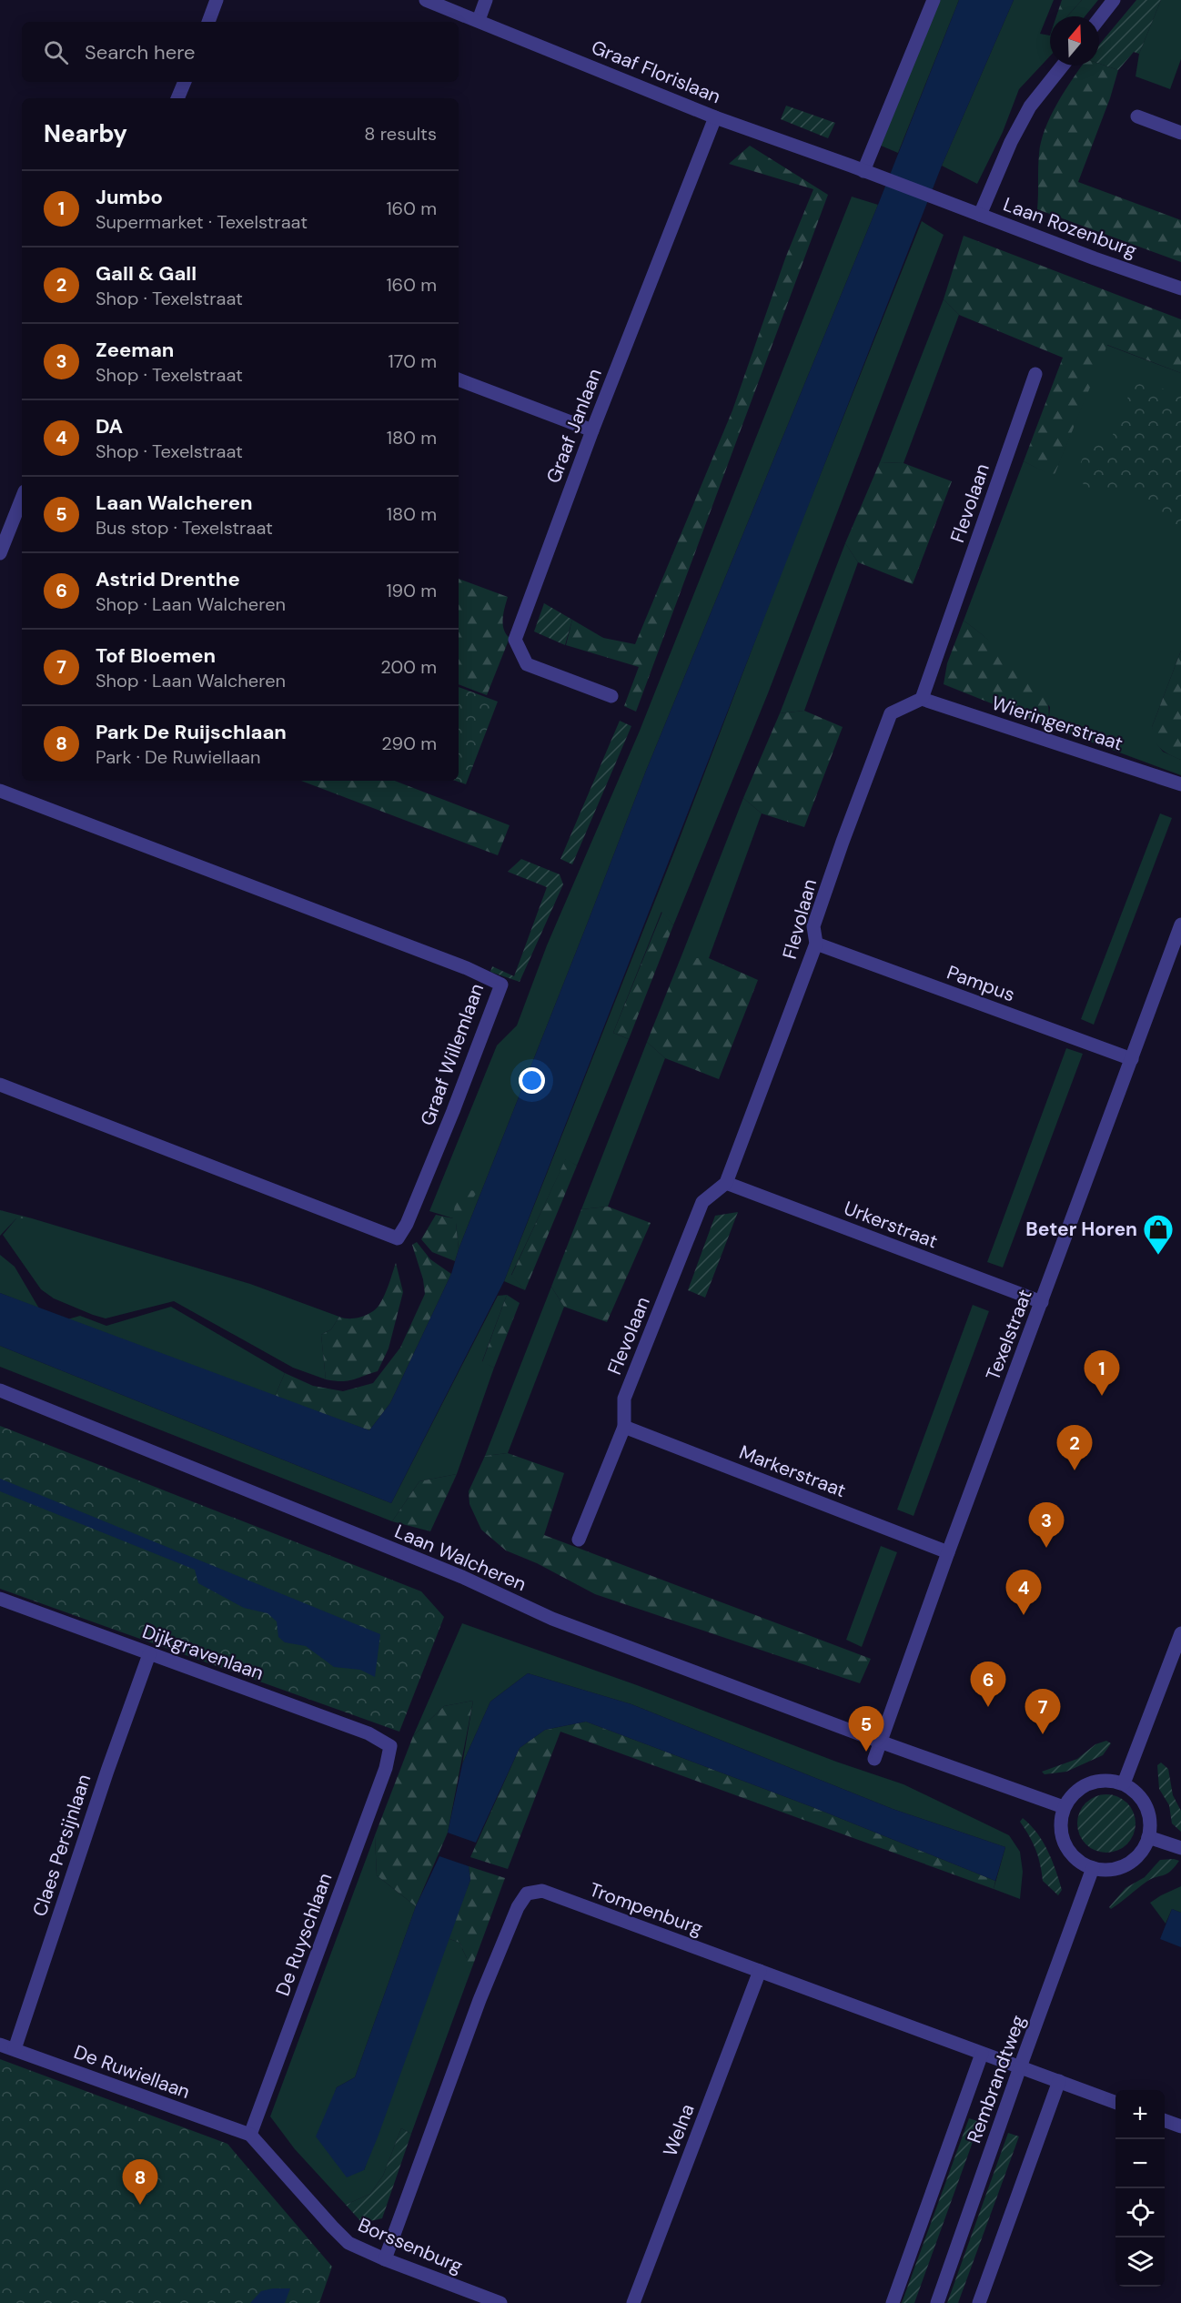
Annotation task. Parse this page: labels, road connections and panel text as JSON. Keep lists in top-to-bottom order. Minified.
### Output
{"streets":{"street":["Graaf Florislaan","Laan Rozenburg","Graaf Janlaan","Flevolaan","Wieringerstraat","Pampus","Graaf Willemlaan","Urkerstraat","Texelstraat","Markerstraat","Laan Walcheren","Dijkgravenlaan","Claes Persijnlaan","Trompenburg","De Ruyschlaan","De Ruwiellaan","Rembrandtweg","Welna","Borssenburg"]},"crossings":[["Graaf Florislaan","Laan Rozenburg"],["Graaf Florislaan","Graaf Janlaan"],["Flevolaan","Wieringerstraat"],["Flevolaan","Pampus"],["Flevolaan","Urkerstraat"],["Flevolaan","Markerstraat"],["Pampus","Texelstraat"],["Urkerstraat","Texelstraat"],["Texelstraat","Markerstraat"],["Texelstraat","Laan Walcheren"],["Laan Walcheren","Rembrandtweg"],["Dijkgravenlaan","Claes Persijnlaan"],["Dijkgravenlaan","De Ruyschlaan"],["Claes Persijnlaan","De Ruwiellaan"],["Trompenburg","Rembrandtweg"],["Trompenburg","Welna"],["Trompenburg","Borssenburg"],["De Ruyschlaan","De Ruwiellaan"],["De Ruyschlaan","Borssenburg"],["De Ruwiellaan","Borssenburg"]],"places":{"shop":["Beter Horen"]},"north":"top","page":{"search":"Search here","heading":["Nearby","8 results"],"list":[{"mark":"1","name":"Jumbo","note":"Supermarket · Texelstraat","value":"160 m"},{"mark":"2","name":"Gall & Gall","note":"Shop · Texelstraat","value":"160 m"},{"mark":"3","name":"Zeeman","note":"Shop · Texelstraat","value":"170 m"},{"mark":"4","name":"DA","note":"Shop · Texelstraat","value":"180 m"},{"mark":"5","name":"Laan Walcheren","note":"Bus stop · Texelstraat","value":"180 m"},{"mark":"6","name":"Astrid Drenthe","note":"Shop · Laan Walcheren","value":"190 m"},{"mark":"7","name":"Tof Bloemen","note":"Shop · Laan Walcheren","value":"200 m"},{"mark":"8","name":"Park De Ruijschlaan","note":"Park · De Ruwiellaan","value":"290 m"}],"pins":["1","2","3","4","6","7","5","8"],"map_buttons":["+","−"]}}
